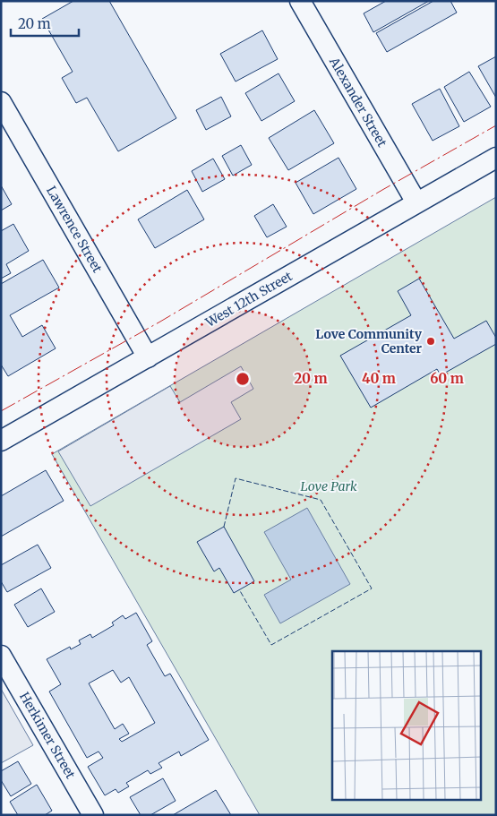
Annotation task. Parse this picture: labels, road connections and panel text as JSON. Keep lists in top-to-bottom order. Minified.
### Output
{"streets":{"street":["Alexander Street","Lawrence Street","West 12th Street","Herkimer Street"]},"crossings":[["Alexander Street","West 12th Street"],["Lawrence Street","West 12th Street"]],"parks":["Love Park"],"places":["Love Community Center"],"scale_bar":"20 m","rings":["20 m","40 m","60 m"]}
